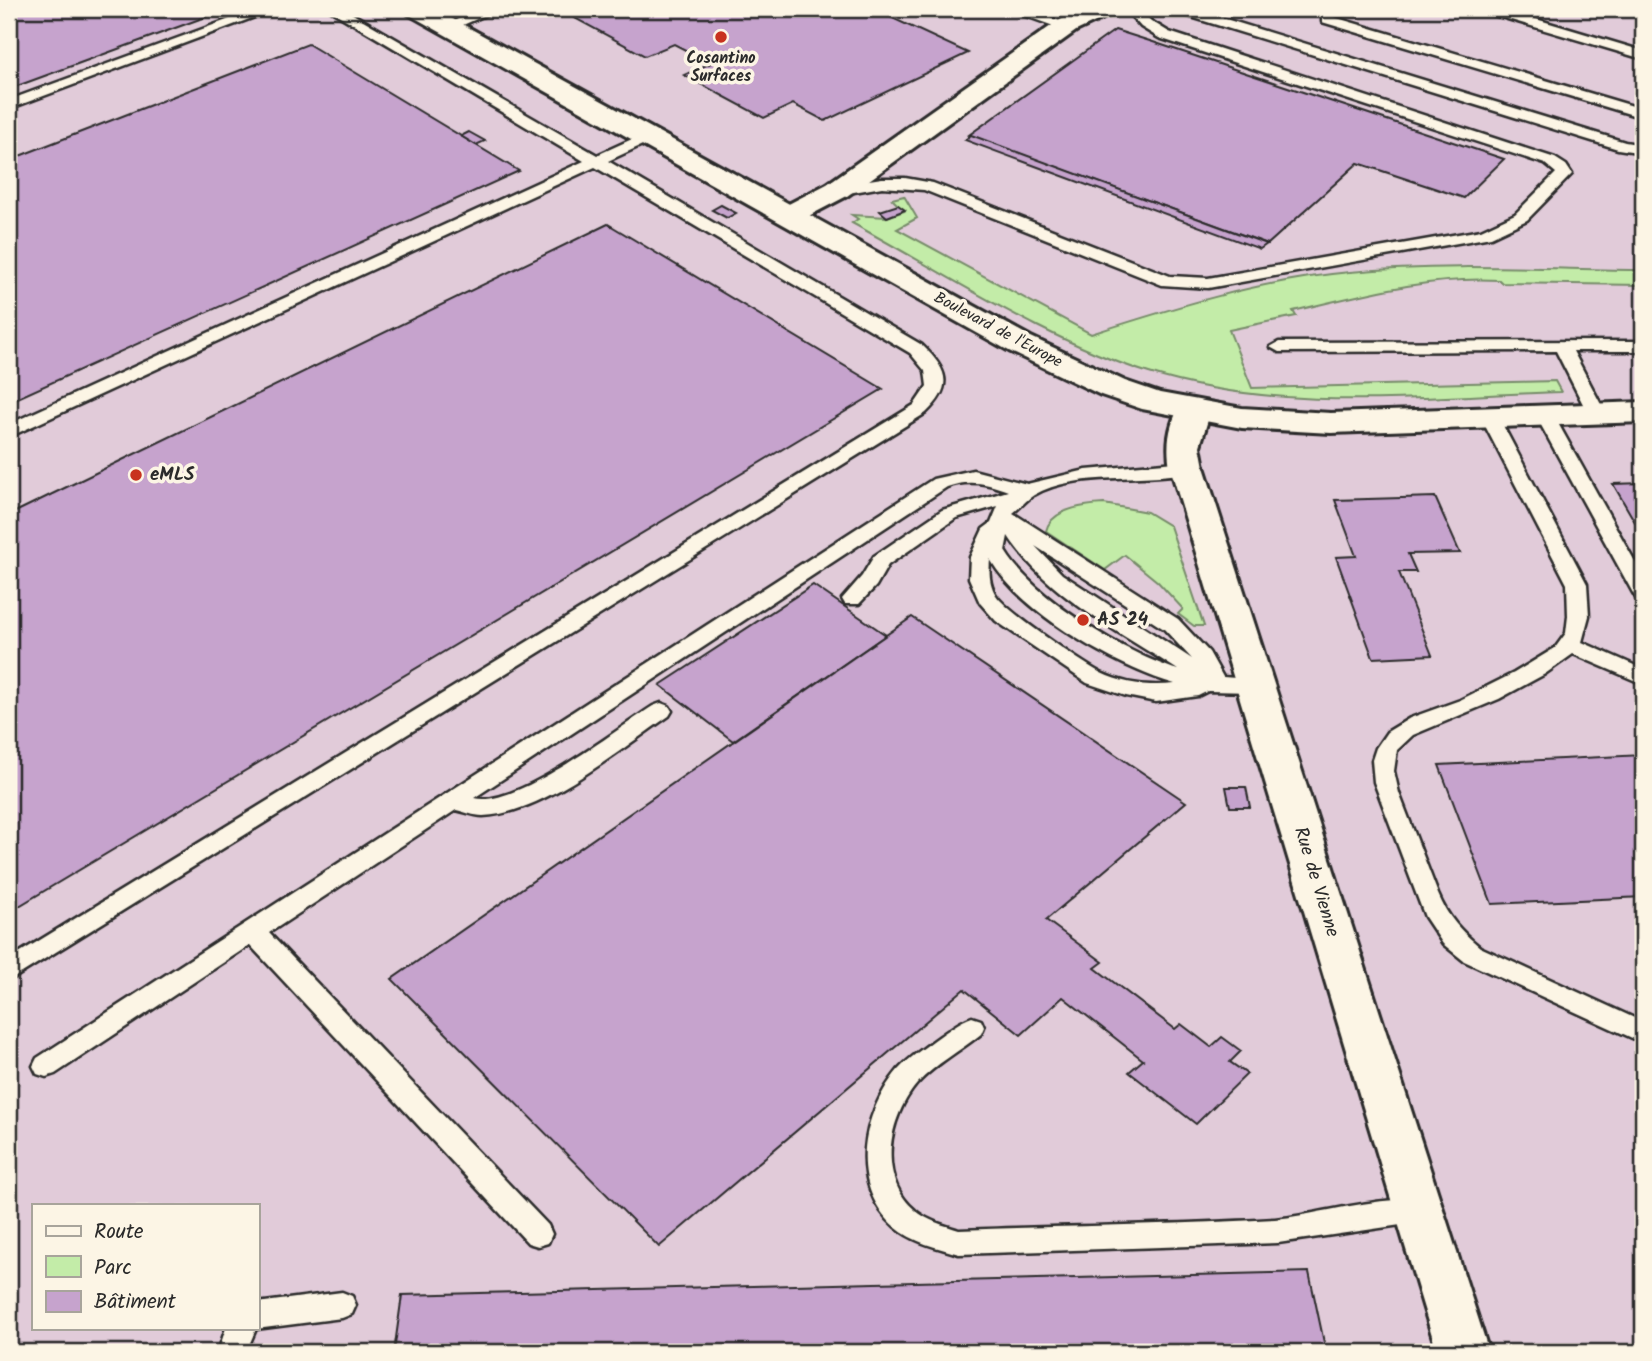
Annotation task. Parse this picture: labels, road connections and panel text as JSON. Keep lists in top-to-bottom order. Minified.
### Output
{"streets":{"street":["Boulevard de l'Europe","Rue de Vienne"]},"crossings":[["Boulevard de l'Europe","Rue de Vienne"]],"places":["Cosantino Surfaces","eMLS","AS 24"],"legend":["Route","Parc","Bâtiment"]}
